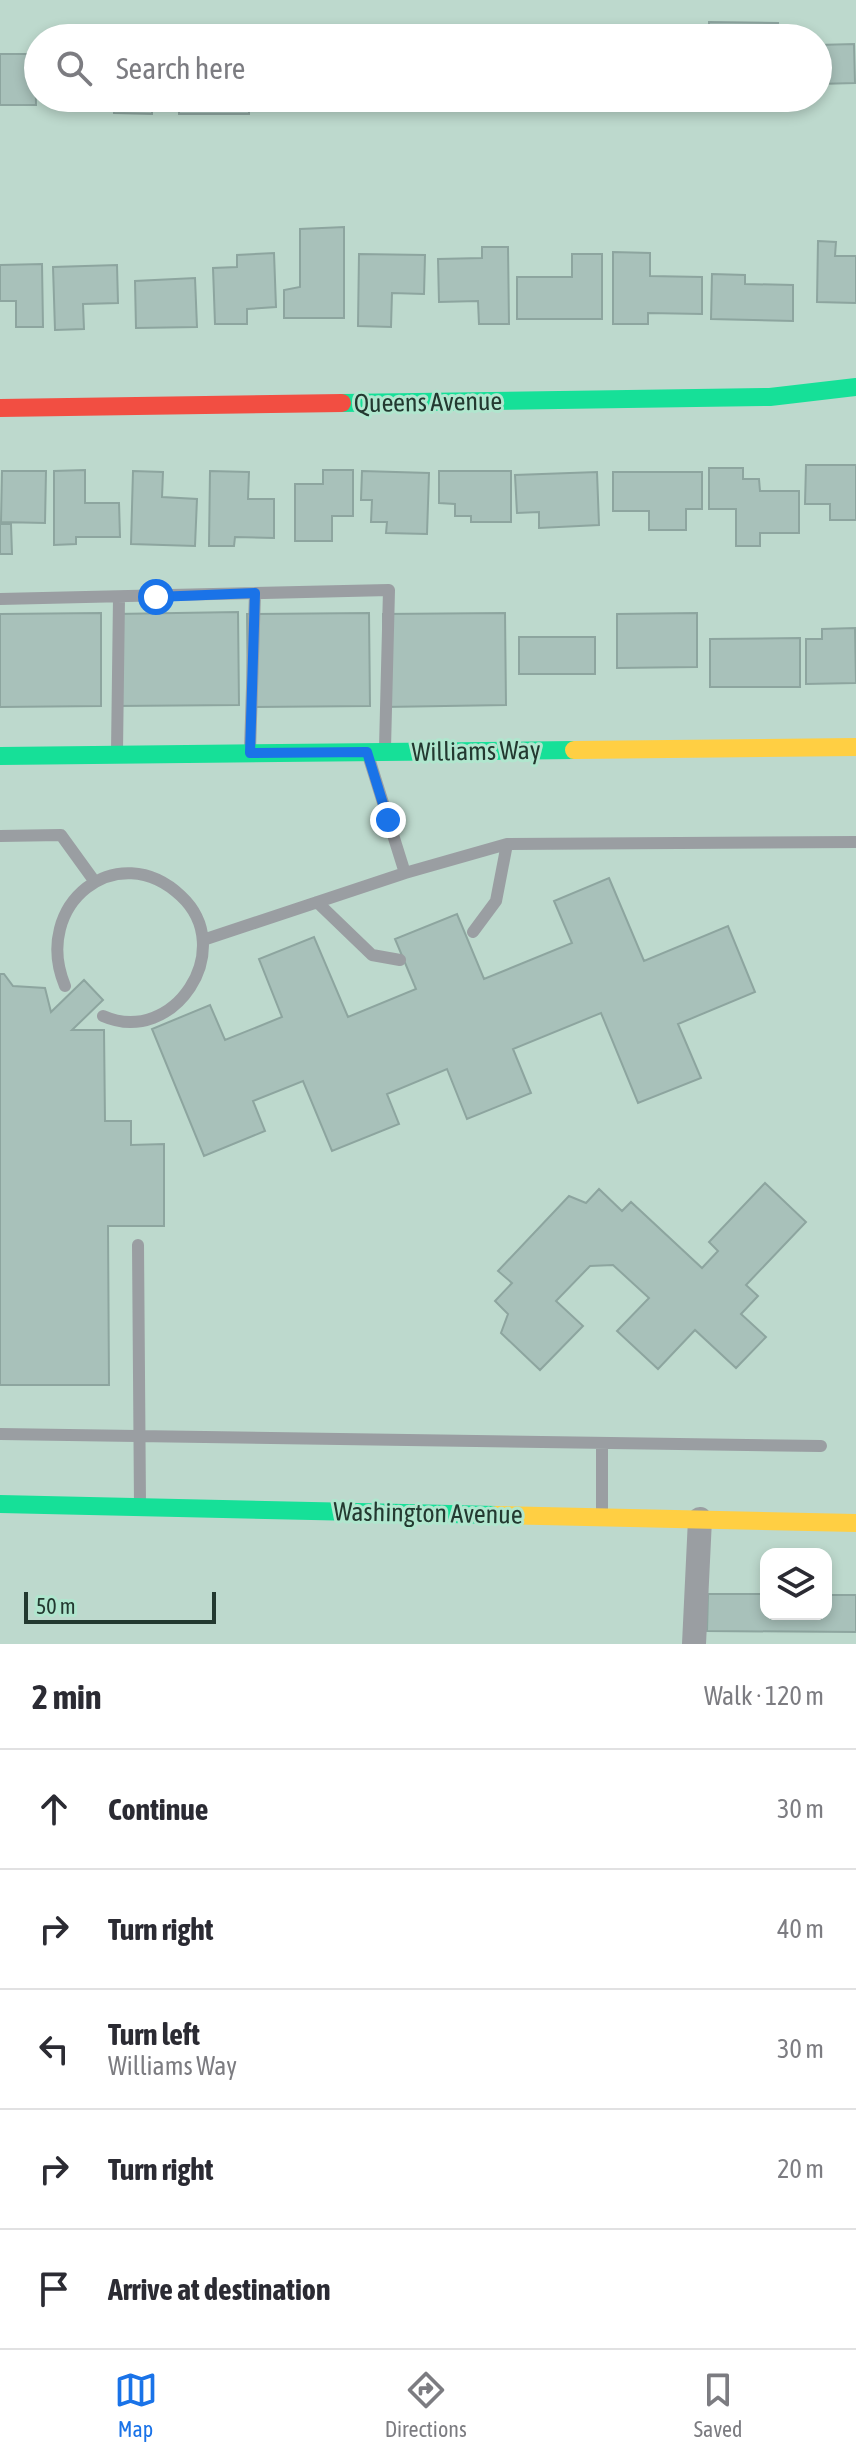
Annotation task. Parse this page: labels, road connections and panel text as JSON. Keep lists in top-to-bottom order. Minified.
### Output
{"streets":{"street":["Queens Avenue","Williams Way","Washington Avenue"]},"scale_bar":"50 m","page":{"search":"Search here","scale":"50 m","heading":["2 min","Walk · 120 m"],"list":[["Continue","30 m"],["Turn right","40 m"],["Turn left","Williams Way","30 m"],["Turn right","20 m"],"Arrive at destination"],"nav":["Map","Directions","Saved"]}}
